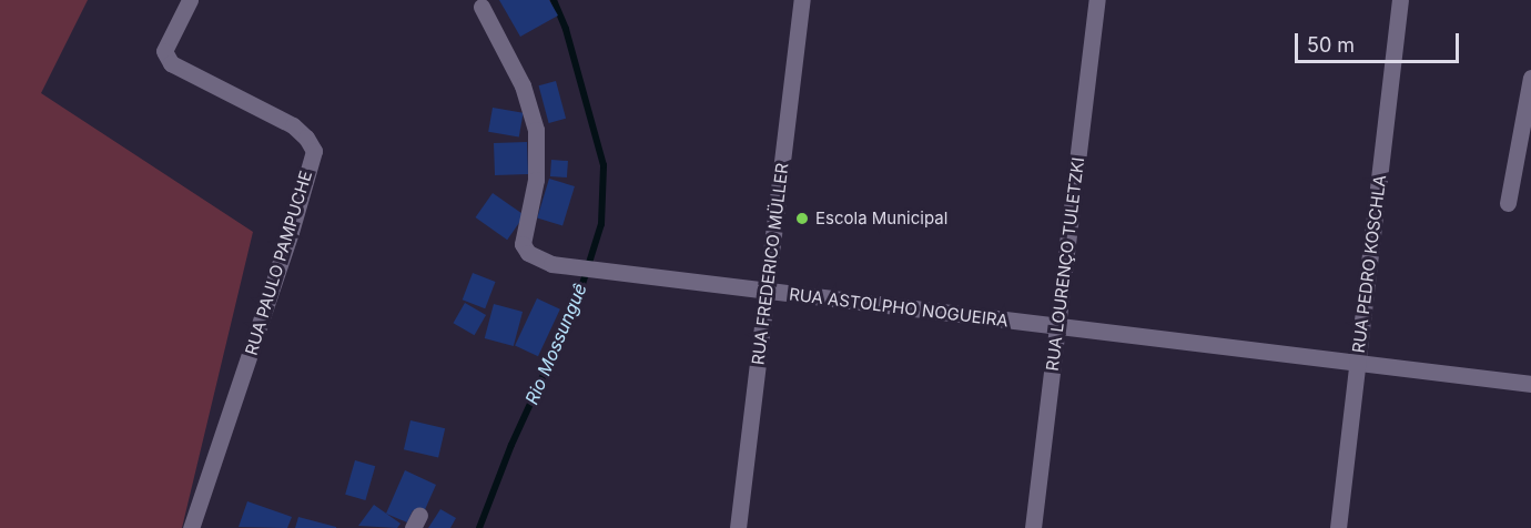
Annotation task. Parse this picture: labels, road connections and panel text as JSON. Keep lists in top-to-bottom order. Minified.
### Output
{"streets":{"street":["RUA PAULO PAMPUCHE","RUA FREDERICO MÜLLER","RUA LOURENÇO TULETZKI","RUA PEDRO KOSCHLA","RUA ASTOLPHO NOGUEIRA"]},"crossings":[["RUA FREDERICO MÜLLER","RUA ASTOLPHO NOGUEIRA"],["RUA LOURENÇO TULETZKI","RUA ASTOLPHO NOGUEIRA"],["RUA PEDRO KOSCHLA","RUA ASTOLPHO NOGUEIRA"]],"water":["Rio Mossunguê"],"places":["Escola Municipal"],"scale_bar":"50 m"}
